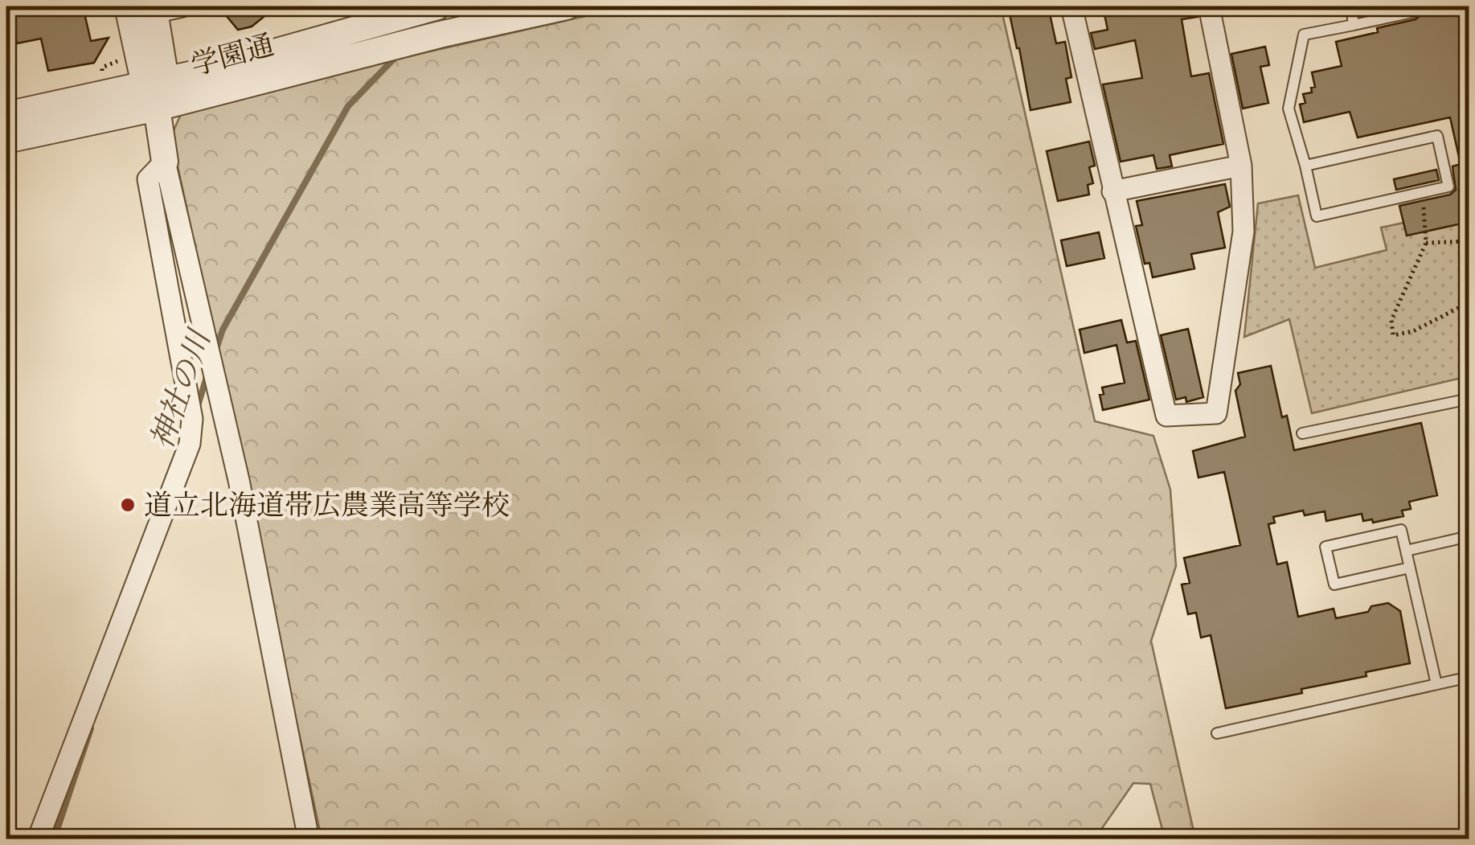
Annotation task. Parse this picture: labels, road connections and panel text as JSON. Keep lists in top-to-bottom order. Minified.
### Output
{"streets":{"street":["学園通"]},"water":["神社の川"],"places":["道立北海道帯広農業高等学校"]}
